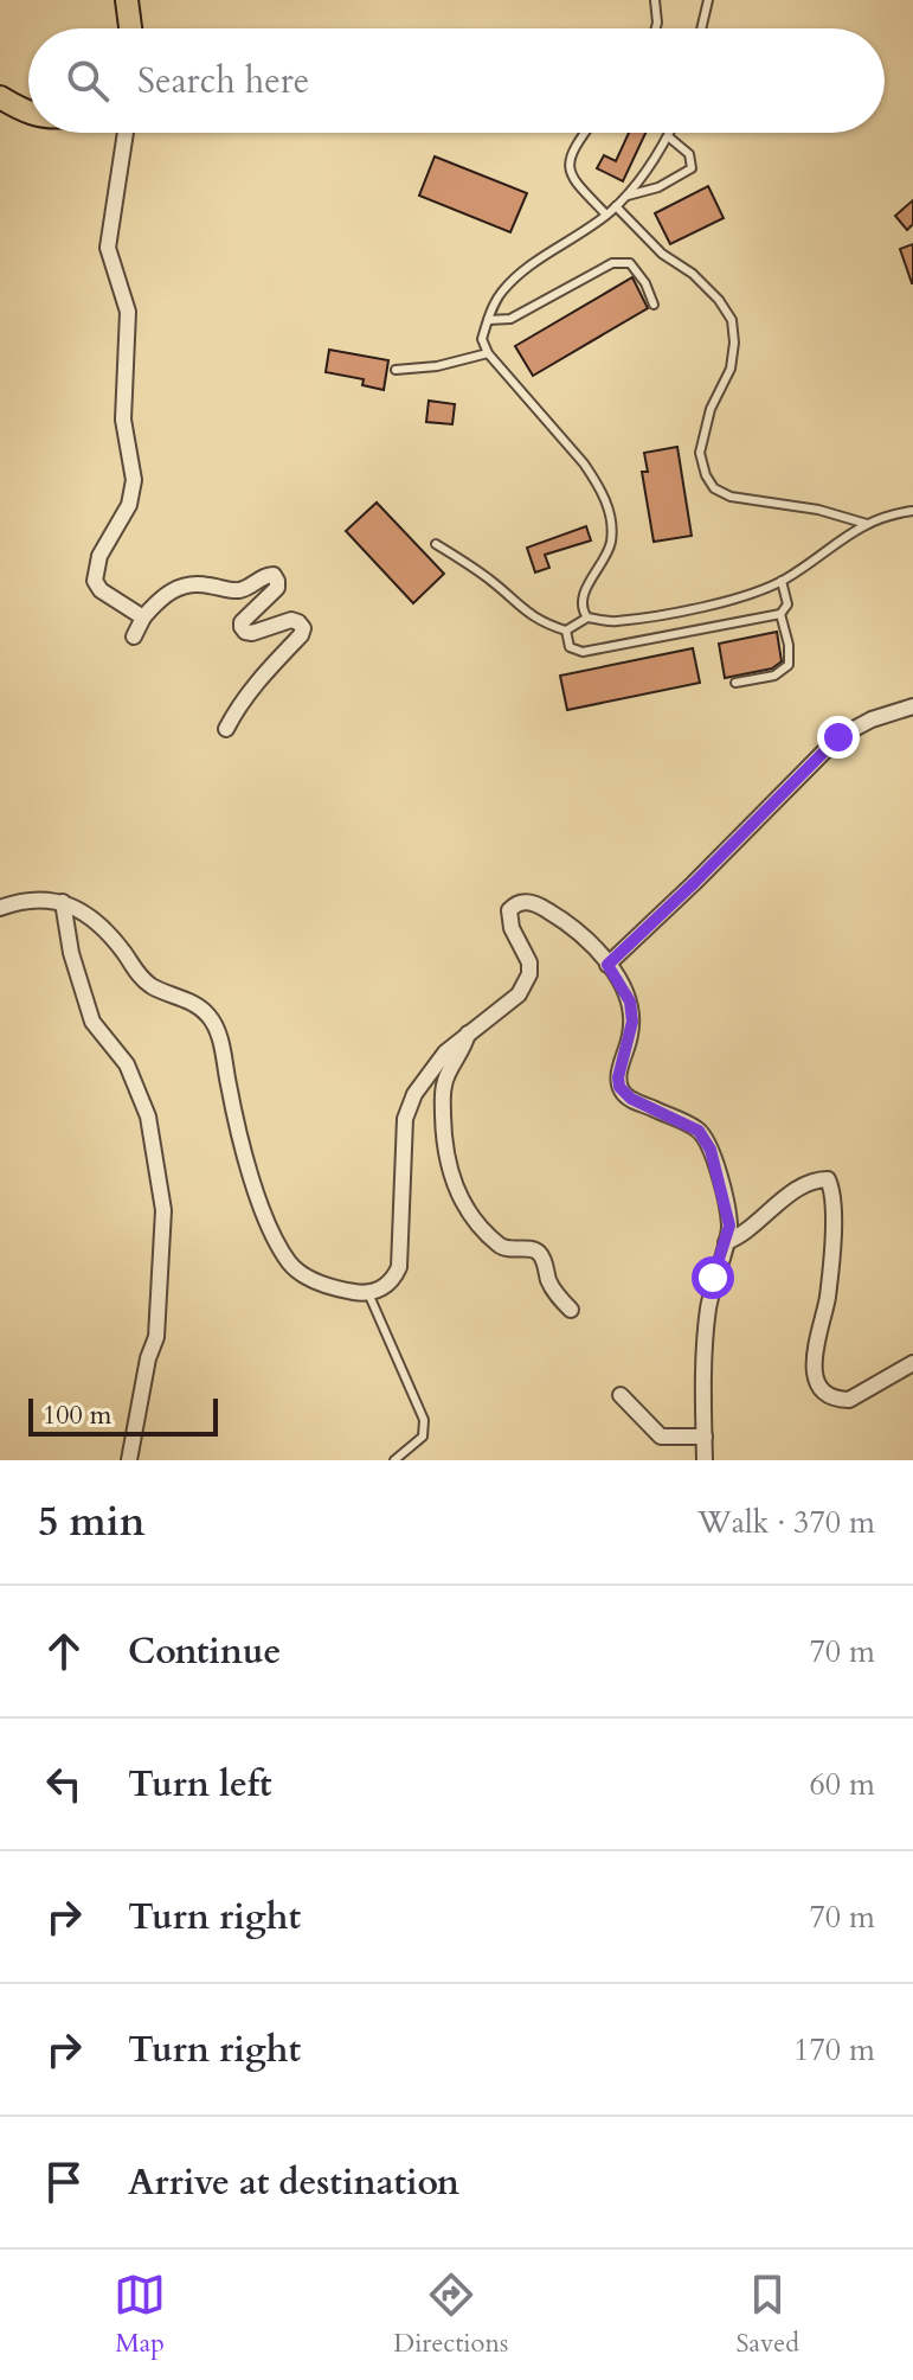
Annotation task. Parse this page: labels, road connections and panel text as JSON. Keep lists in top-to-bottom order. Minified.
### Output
{"scale_bar":"100 m","page":{"search":"Search here","scale":"100 m","heading":["5 min","Walk · 370 m"],"list":[["Continue","70 m"],["Turn left","60 m"],["Turn right","70 m"],["Turn right","170 m"],"Arrive at destination"],"nav":["Map","Directions","Saved"]}}
